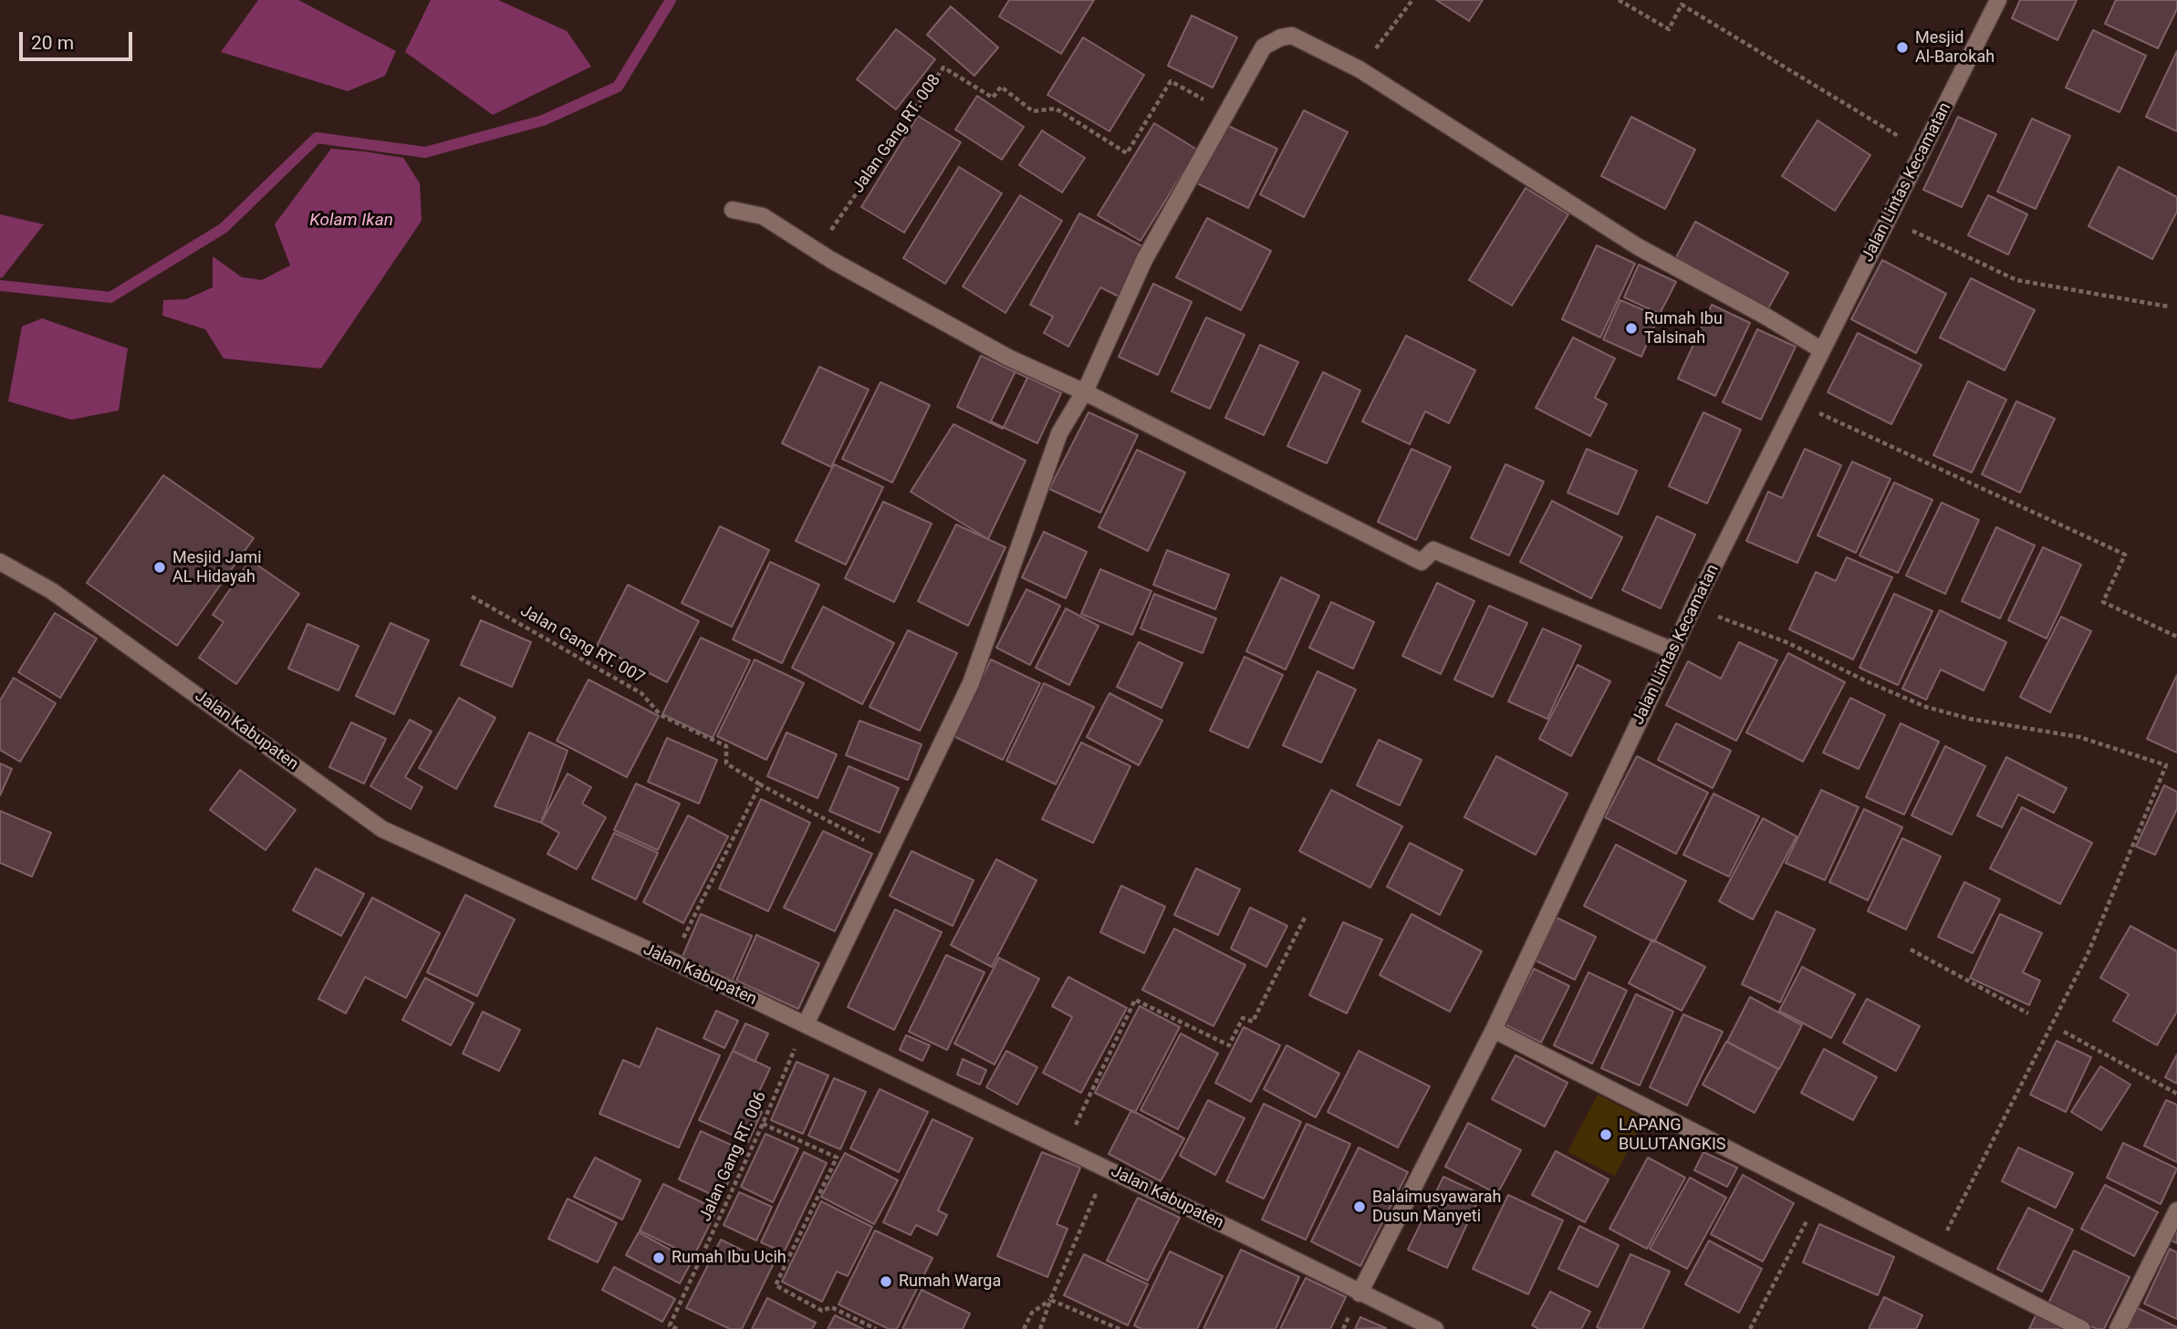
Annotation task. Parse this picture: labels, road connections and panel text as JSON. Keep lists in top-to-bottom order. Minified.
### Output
{"streets":{"street":["Jalan Lintas Kecamatan","Jalan Kabupaten"],"path":["Jalan Gang RT. 008","Jalan Gang RT. 007","Jalan Gang RT. 006"]},"crossings":[["Jalan Lintas Kecamatan","Jalan Kabupaten"],["Jalan Kabupaten","Jalan Gang RT. 006"]],"water":["Kolam Ikan"],"places":["Mesjid Al-Barokah","Rumah Ibu Talsinah","Mesjid Jami AL Hidayah","LAPANG BULUTANGKIS","Balaimusyawarah Dusun Manyeti","Rumah Ibu Ucih","Rumah Warga"],"scale_bar":"20 m"}
